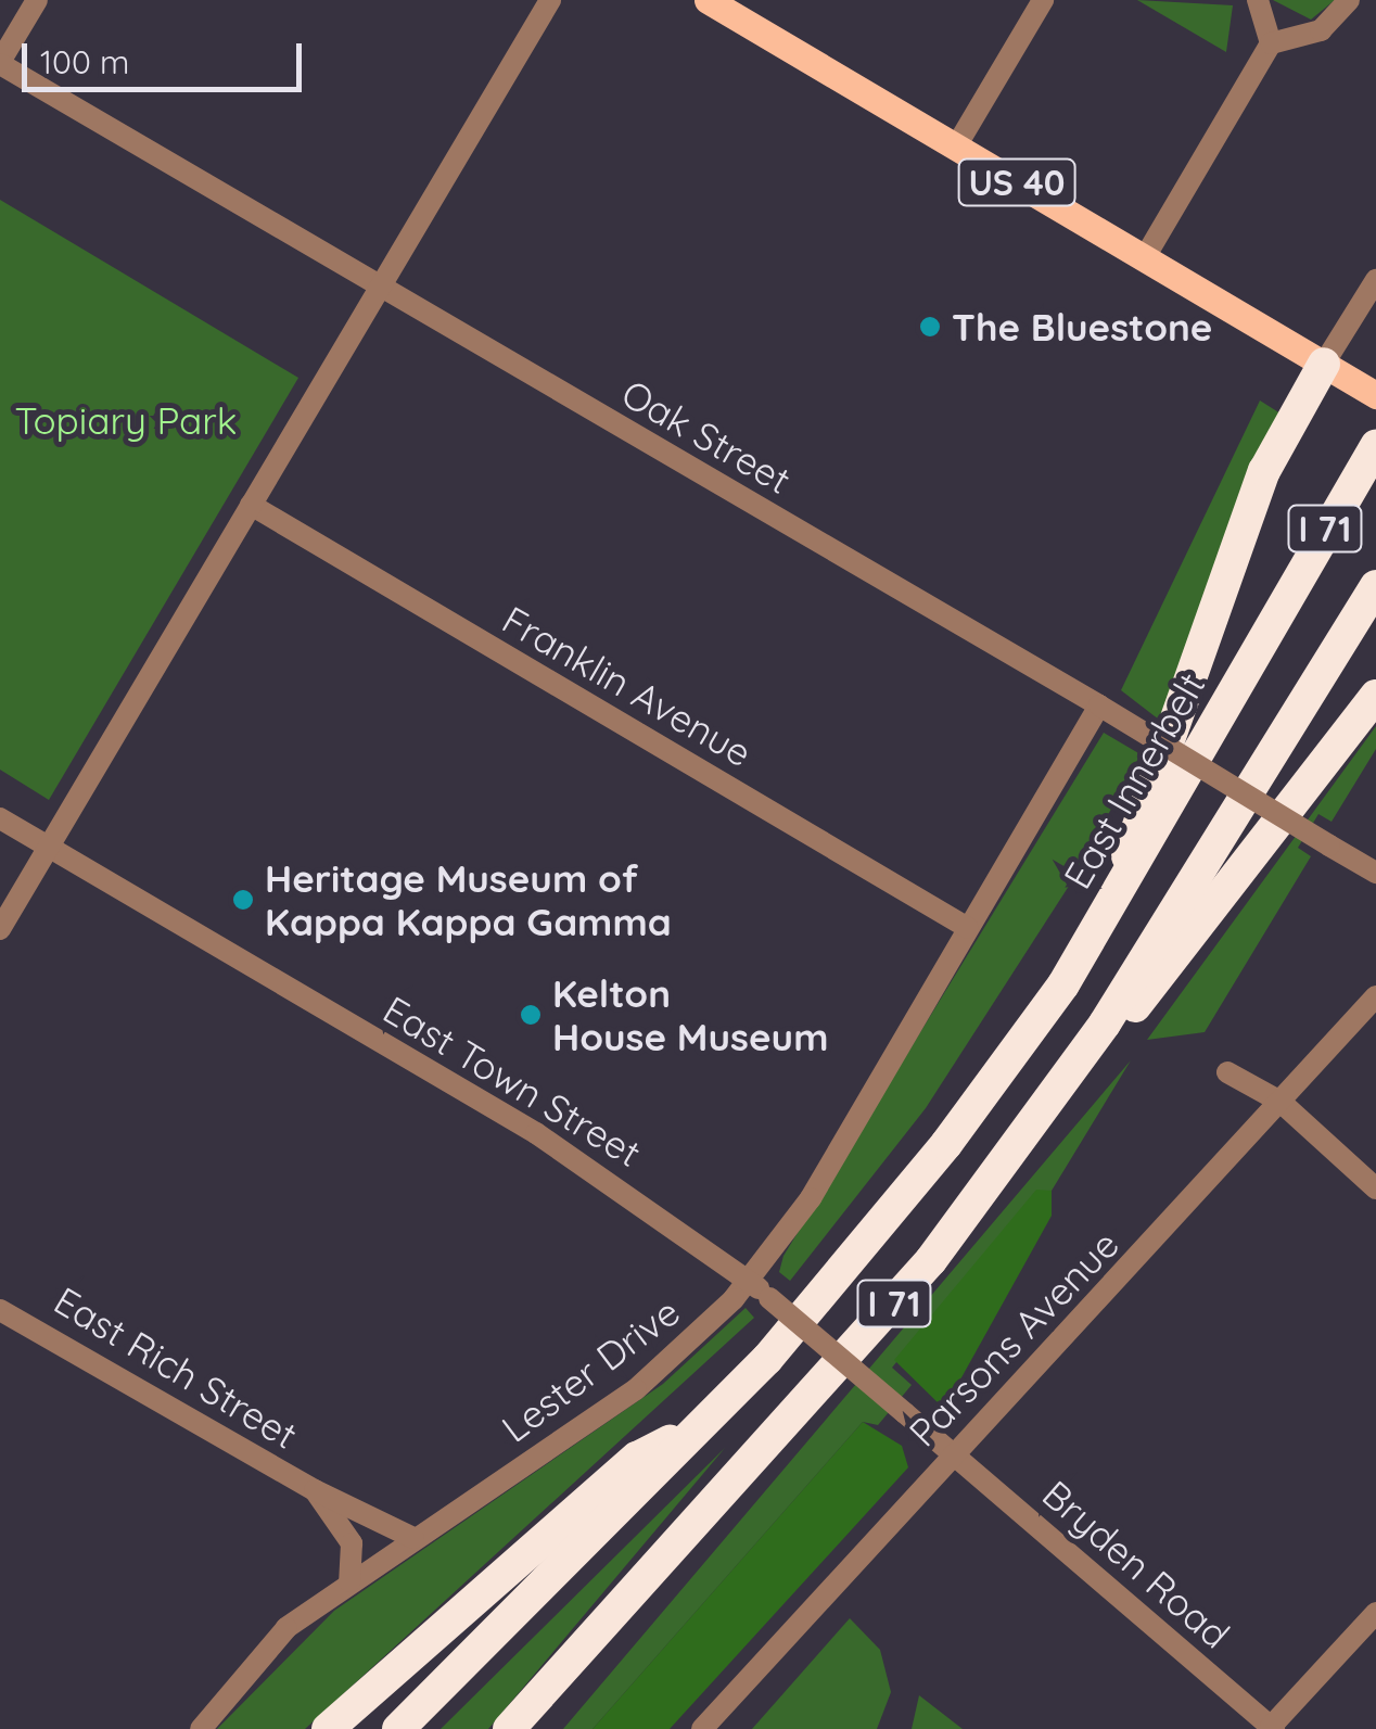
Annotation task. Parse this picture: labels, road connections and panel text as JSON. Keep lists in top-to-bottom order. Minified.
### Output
{"streets":{"highway":["I 71","East Innerbelt"],"main road":["US 40"],"street":["Oak Street","Franklin Avenue","East Town Street","Parsons Avenue","East Rich Street","Lester Drive","Bryden Road"]},"crossings":[["Oak Street","Lester Drive"],["I 71","East Innerbelt"],["Franklin Avenue","Lester Drive"],["East Town Street","Parsons Avenue"],["East Town Street","Lester Drive"],["East Town Street","Bryden Road"],["Parsons Avenue","Bryden Road"],["East Rich Street","Lester Drive"]],"parks":["Topiary Park"],"places":["The Bluestone","Heritage Museum of Kappa Kappa Gamma","Kelton House Museum"],"scale_bar":"100 m"}
